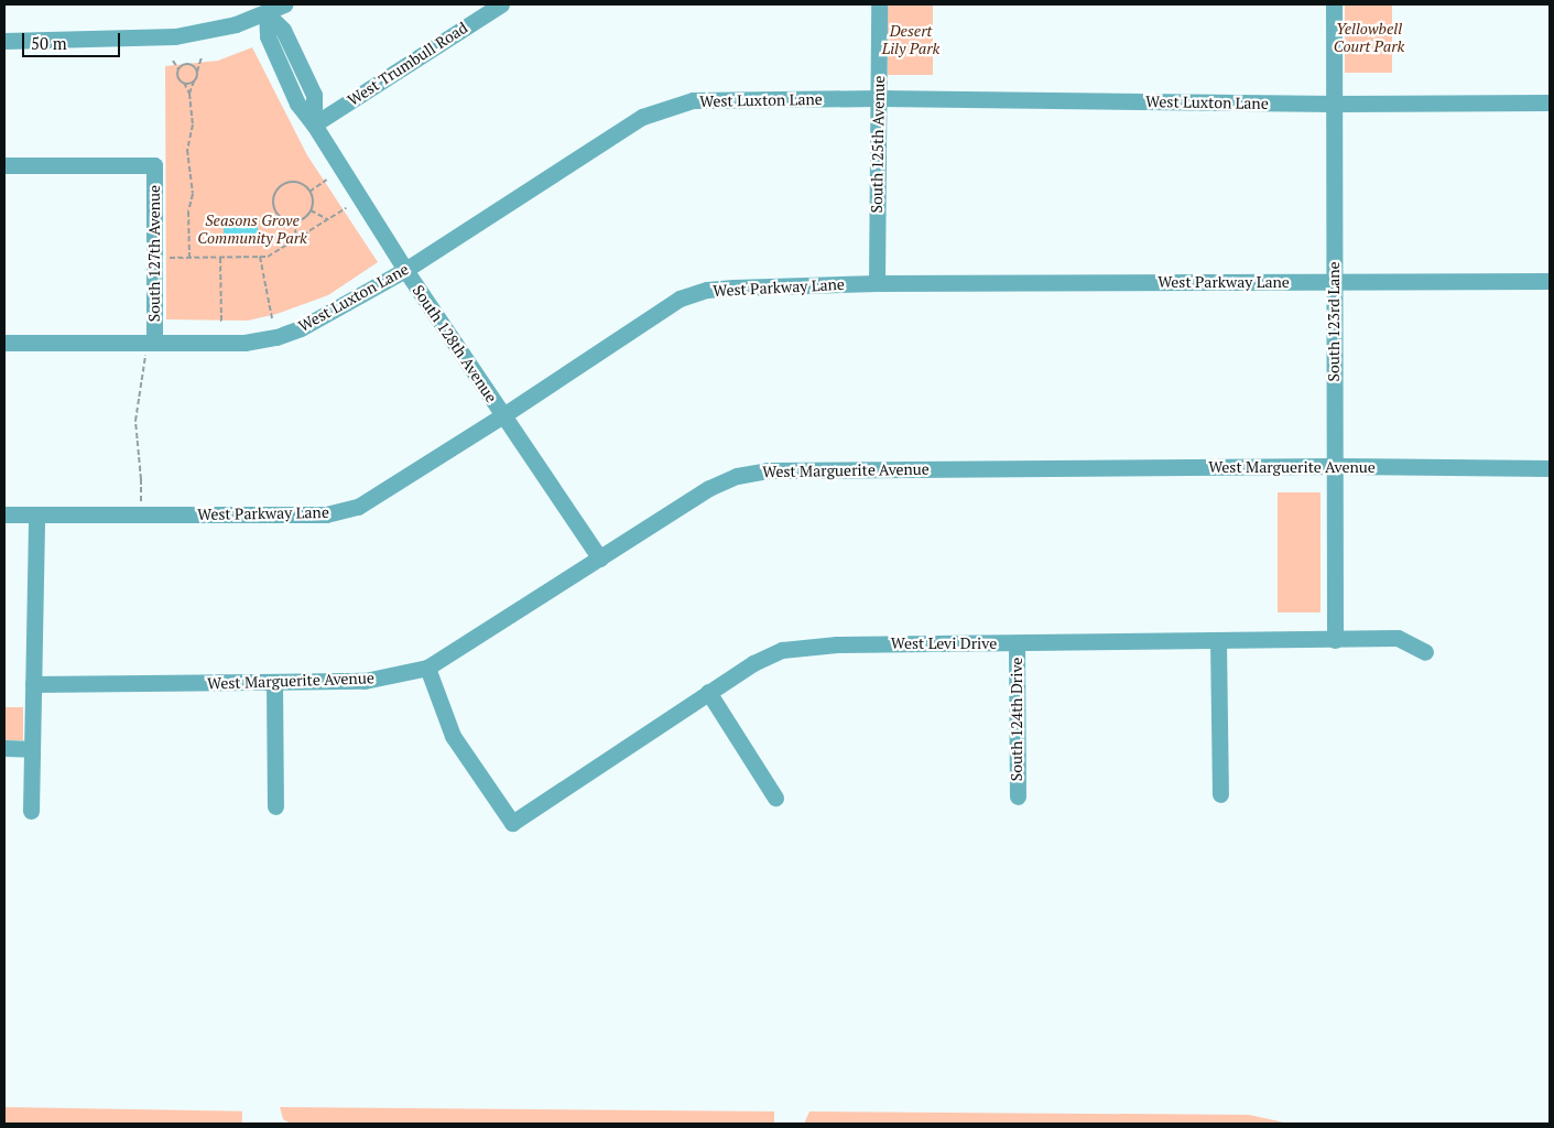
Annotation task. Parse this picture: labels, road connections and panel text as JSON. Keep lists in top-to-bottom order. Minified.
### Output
{"streets":{"street":["West Trumbull Road","West Luxton Lane","South 125th Avenue","South 127th Avenue","West Parkway Lane","South 123rd Lane","South 128th Avenue","West Marguerite Avenue","West Levi Drive","South 124th Drive"]},"crossings":[["West Trumbull Road","South 128th Avenue"],["West Luxton Lane","South 125th Avenue"],["West Luxton Lane","South 127th Avenue"],["West Luxton Lane","South 123rd Lane"],["West Luxton Lane","South 128th Avenue"],["South 125th Avenue","West Parkway Lane"],["West Parkway Lane","South 123rd Lane"],["West Parkway Lane","South 128th Avenue"],["South 123rd Lane","West Marguerite Avenue"],["South 123rd Lane","West Levi Drive"],["South 128th Avenue","West Marguerite Avenue"],["West Marguerite Avenue","West Levi Drive"],["West Levi Drive","South 124th Drive"]],"parks":["Yellowbell Court Park","Desert Lily Park","Seasons Grove Community Park"],"scale_bar":"50 m"}
